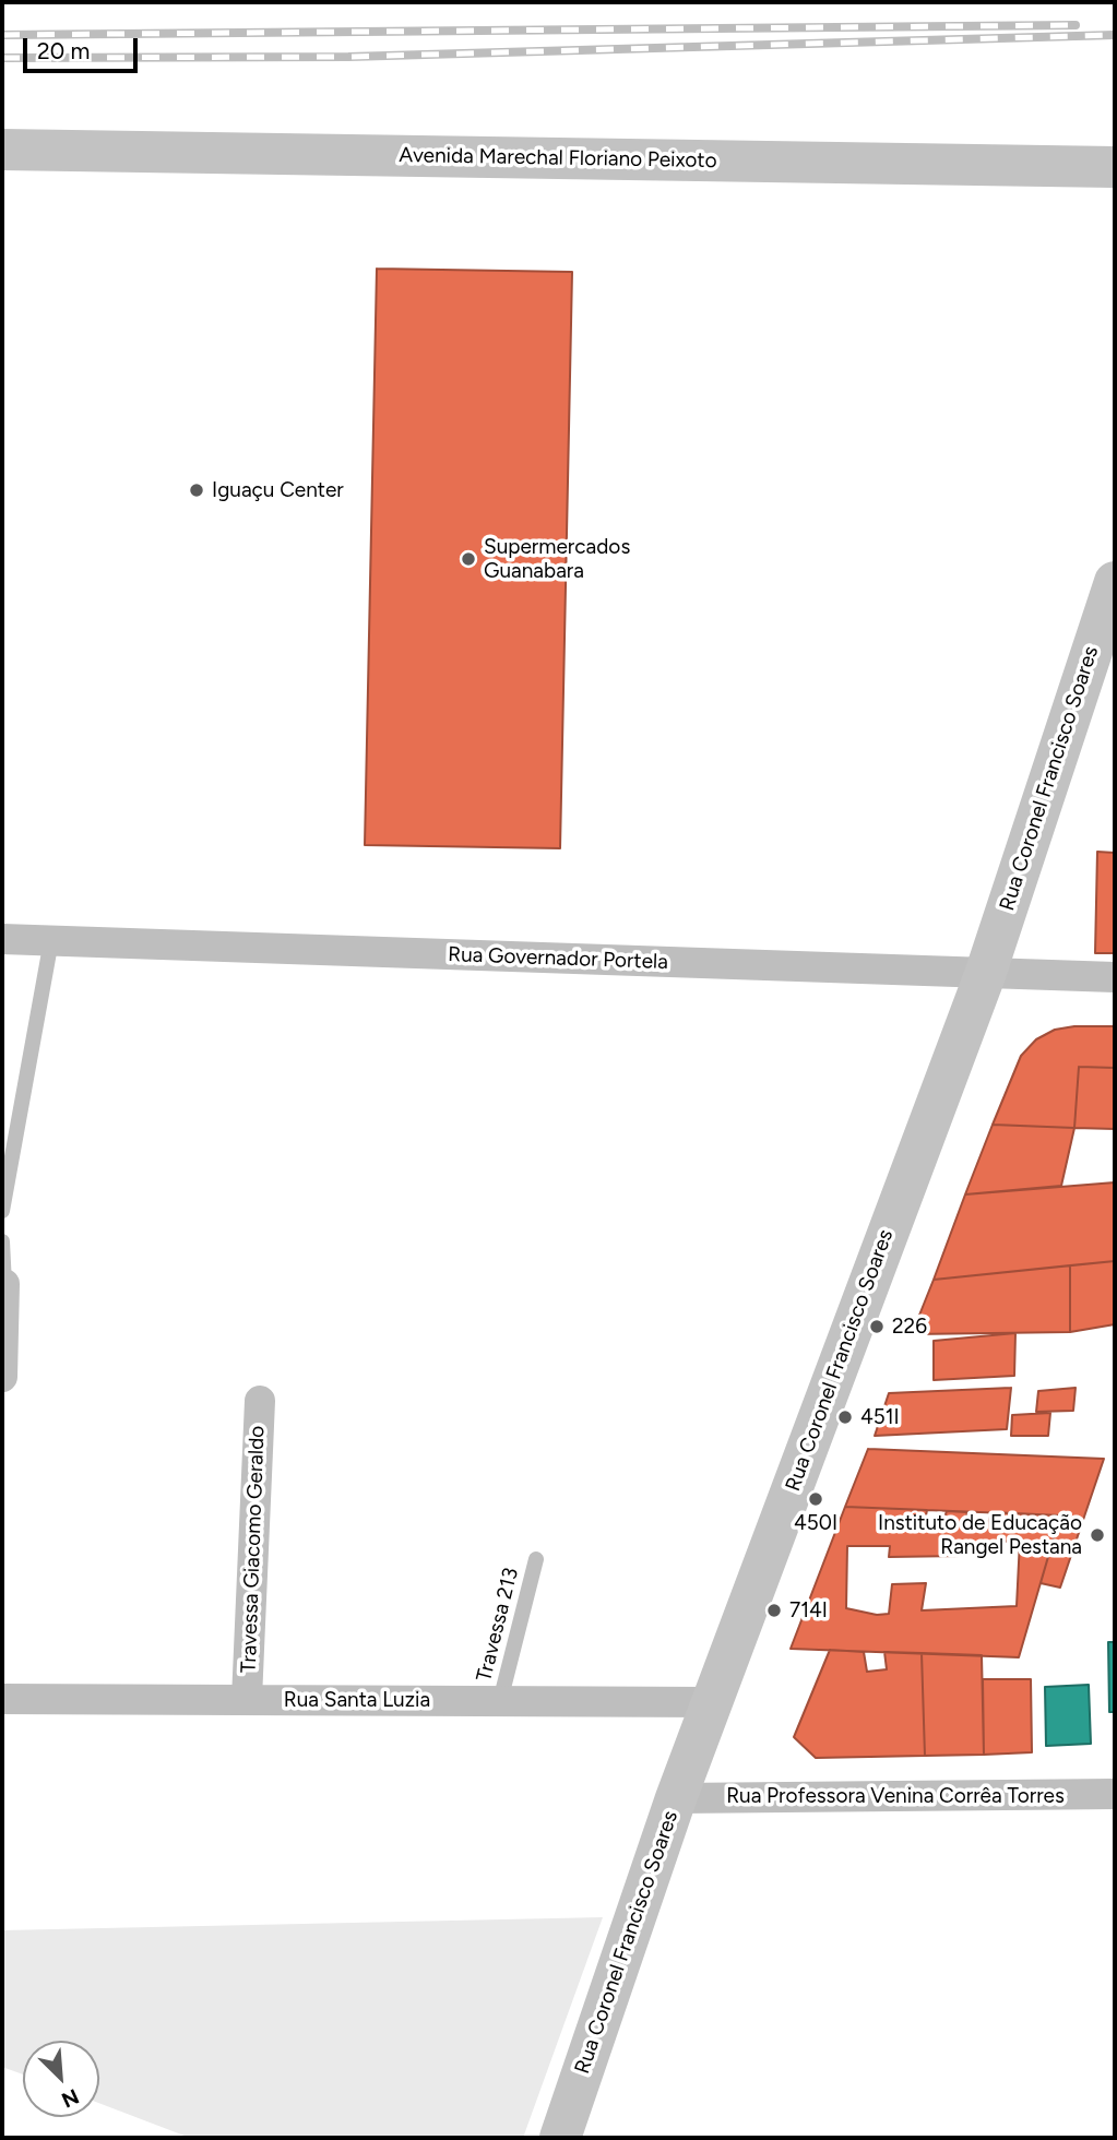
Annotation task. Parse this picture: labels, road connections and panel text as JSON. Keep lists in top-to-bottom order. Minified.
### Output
{"streets":{"street":["Avenida Marechal Floriano Peixoto","Rua Coronel Francisco Soares","Rua Governador Portela","Travessa Giacomo Geraldo","Rua Santa Luzia","Rua Professora Venina Corrêa Torres"],"lane":["Travessa 213"]},"crossings":[["Rua Coronel Francisco Soares","Rua Governador Portela"],["Rua Coronel Francisco Soares","Rua Santa Luzia"],["Rua Coronel Francisco Soares","Rua Professora Venina Corrêa Torres"],["Travessa Giacomo Geraldo","Rua Santa Luzia"],["Travessa 213","Rua Santa Luzia"]],"places":["Iguaçu Center","Supermercados Guanabara","226","451I","450I","Instituto de Educação Rangel Pestana","714I"],"scale_bar":"20 m","north":"bottom right"}
